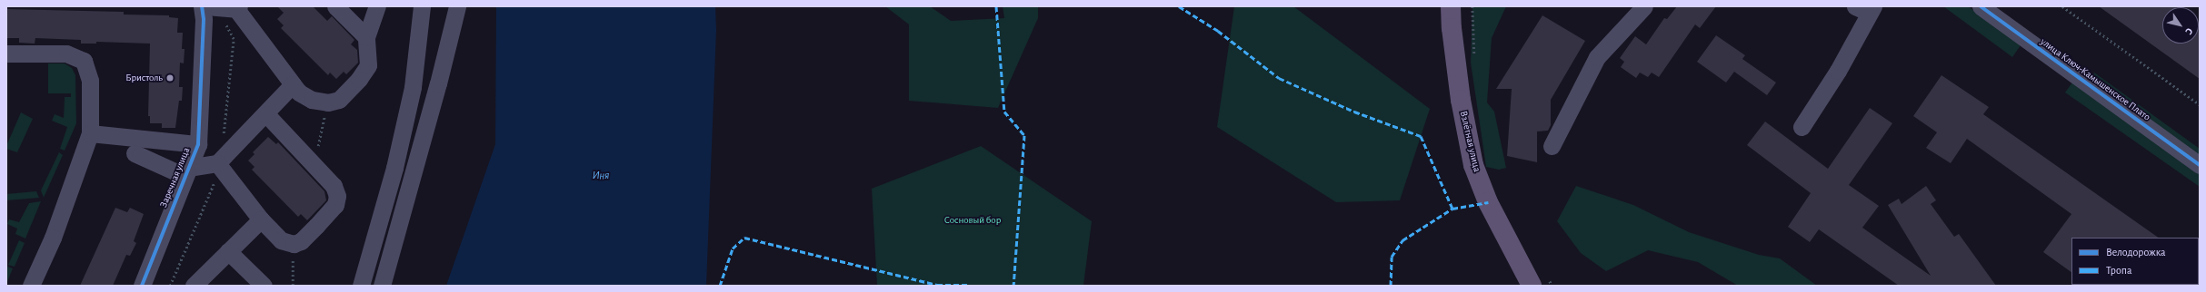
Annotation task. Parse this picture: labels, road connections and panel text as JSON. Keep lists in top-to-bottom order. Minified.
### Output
{"streets":{"main road":["Взлётная улица"],"street":["улица Ключ-Камышенское Плато","Заречная улица"]},"water":["Иня"],"parks":["Сосновый бор"],"places":["Бристоль"],"legend":["Велодорожка","Тропа"],"north":"bottom right"}
